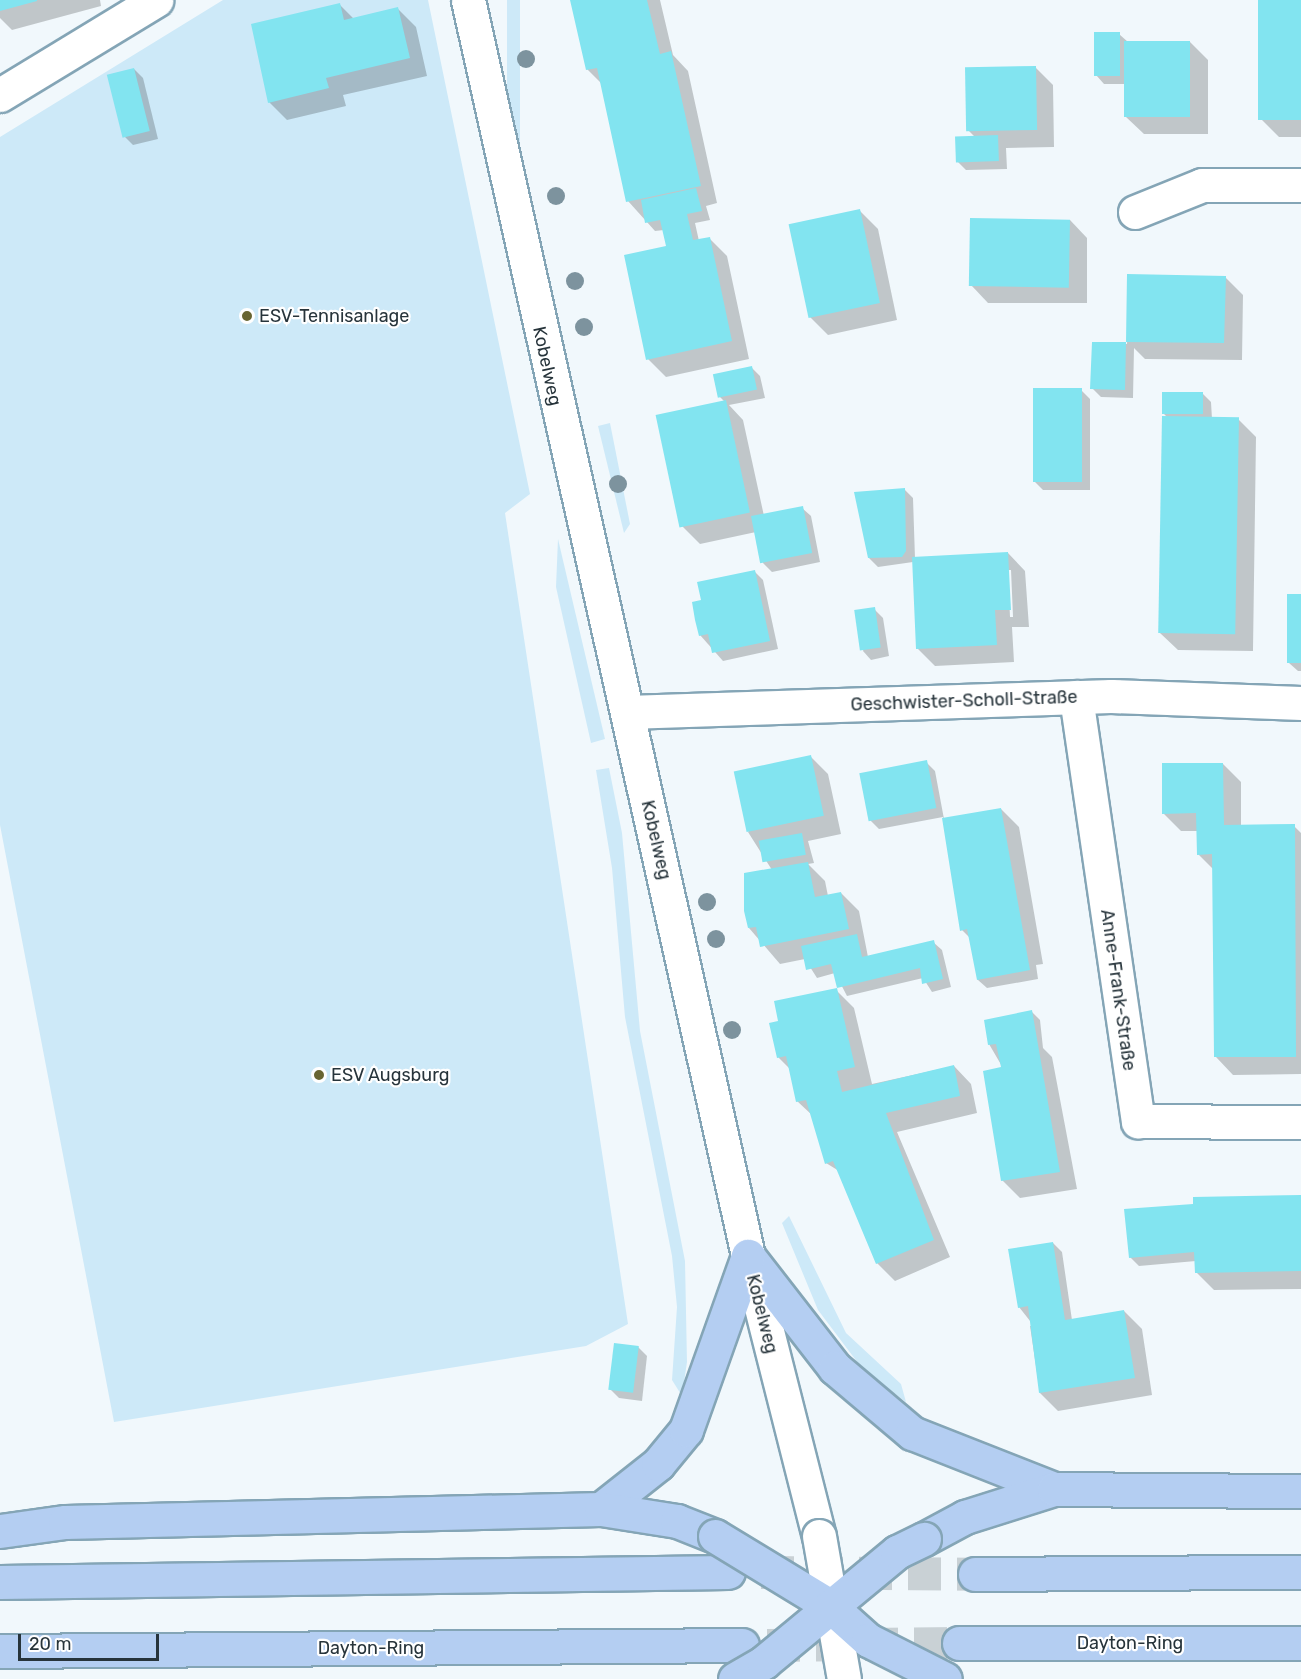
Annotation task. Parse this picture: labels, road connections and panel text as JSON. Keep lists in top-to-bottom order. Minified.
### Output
{"streets":{"highway":["Dayton-Ring"],"street":["Kobelweg","Geschwister-Scholl-Straße","Anne-Frank-Straße"]},"crossings":[["Kobelweg","Geschwister-Scholl-Straße"],["Geschwister-Scholl-Straße","Anne-Frank-Straße"]],"places":["ESV-Tennisanlage","ESV Augsburg"],"scale_bar":"20 m"}
